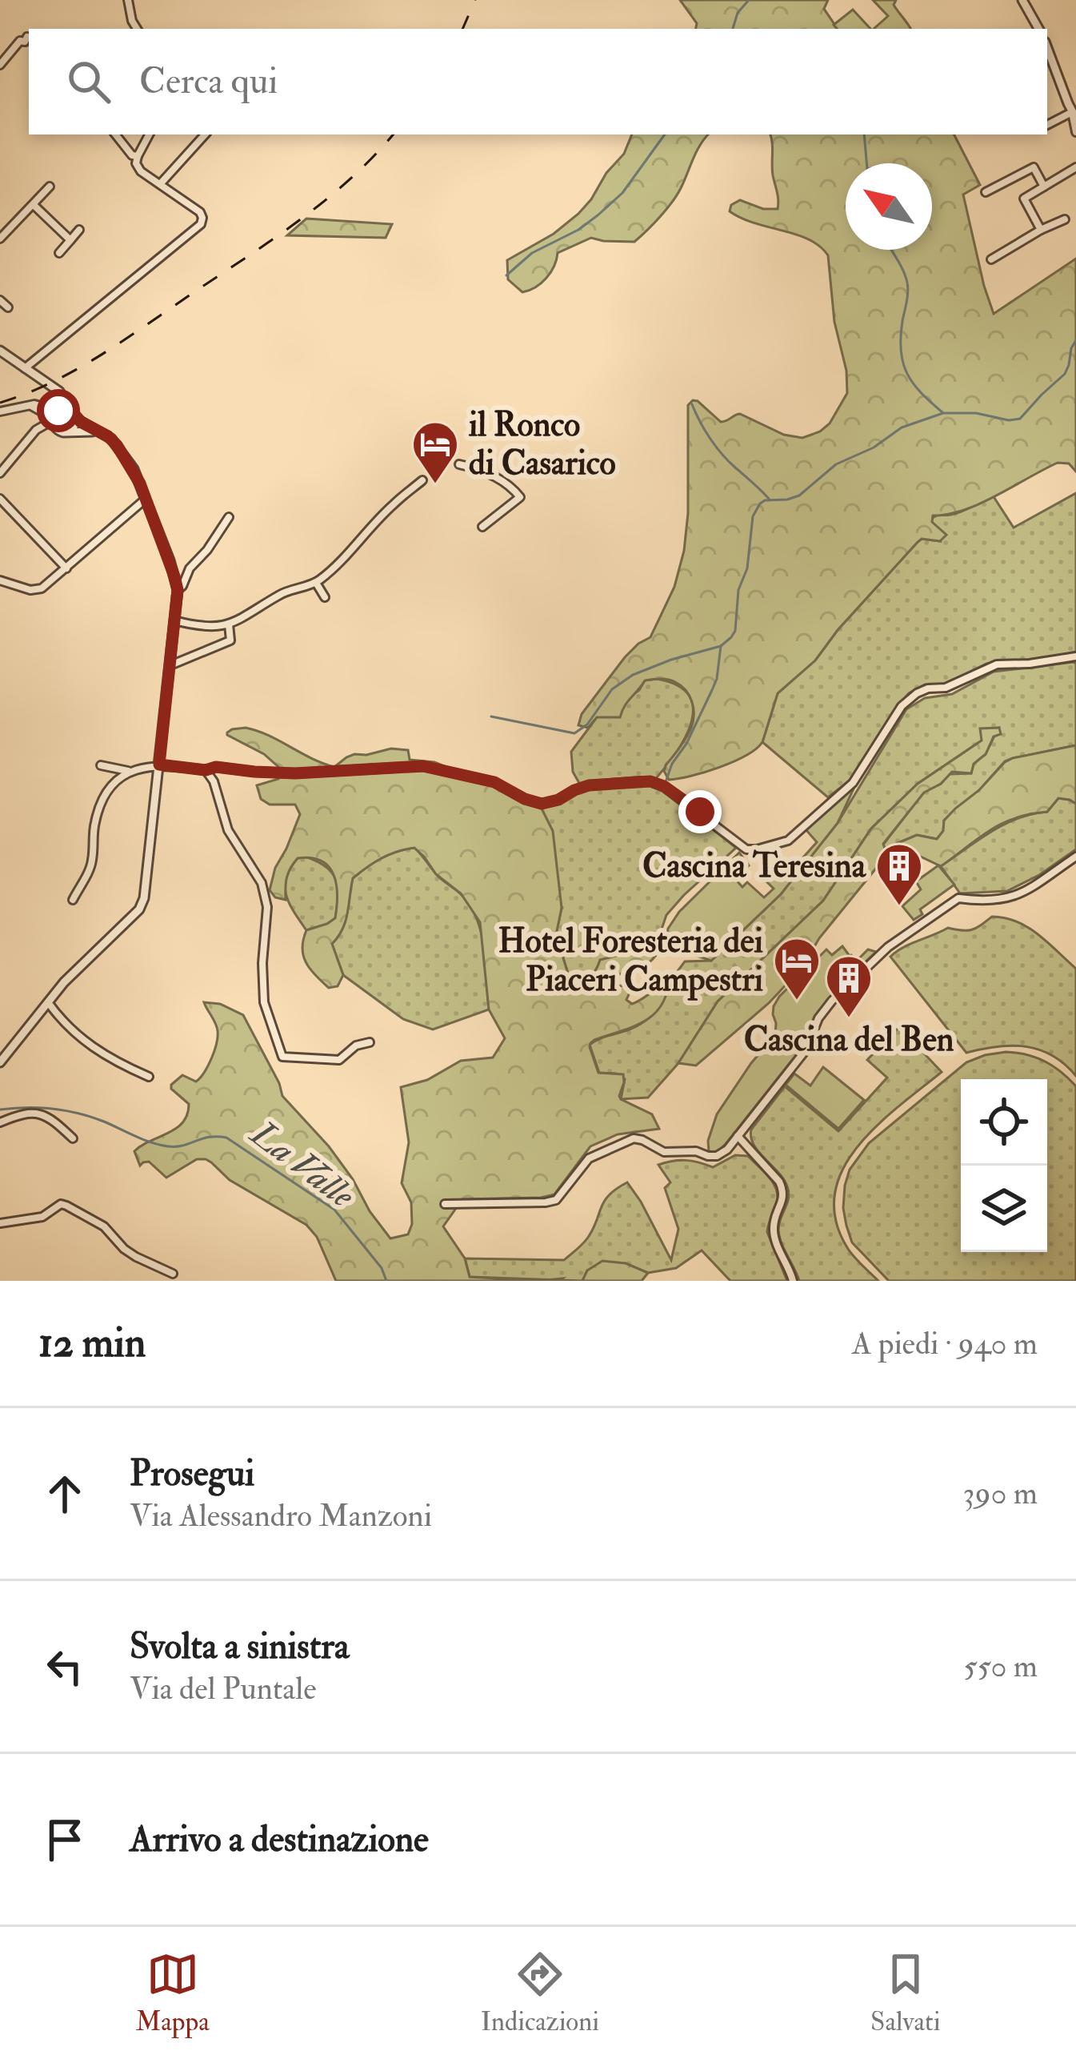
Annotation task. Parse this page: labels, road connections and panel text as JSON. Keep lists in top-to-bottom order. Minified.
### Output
{"water":["La Valle"],"places":{"hotel":["il Ronco di Casarico","Hotel Foresteria dei Piaceri Campestri"],"building":["Cascina Teresina","Cascina del Ben"]},"north":"top left","page":{"search":"Cerca qui","heading":["12 min","A piedi · 940 m"],"list":[["Prosegui","Via Alessandro Manzoni","390 m"],["Svolta a sinistra","Via del Puntale","550 m"],"Arrivo a destinazione"],"nav":["Mappa","Indicazioni","Salvati"]}}
